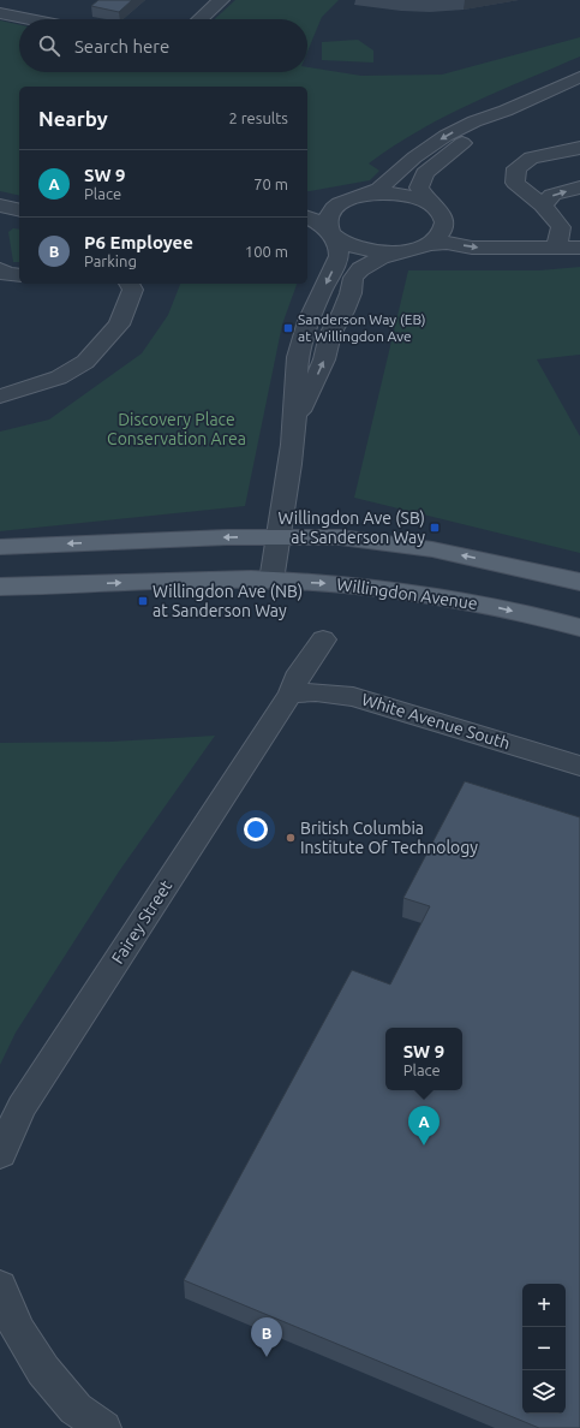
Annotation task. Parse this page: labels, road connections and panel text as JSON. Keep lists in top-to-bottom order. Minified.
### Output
{"streets":{"main road":["Willingdon Avenue"],"street":["White Avenue South","Fairey Street"]},"crossings":[["White Avenue South","Fairey Street"]],"parks":["Discovery Place Conservation Area"],"places":{"transit":["Sanderson Way (EB) at Willingdon Ave","Willingdon Ave (SB) at Sanderson Way","Willingdon Ave (NB) at Sanderson Way"],"other":["British Columbia Institute Of Technology"]},"page":{"search":"Search here","heading":["Nearby","2 results"],"list":[{"mark":"A","name":"SW 9","note":"Place","value":"70 m"},{"mark":"B","name":"P6 Employee","note":"Parking","value":"100 m"}],"popup":["SW 9","Place"],"pins":["A","B"],"map_buttons":["+","−"]}}
